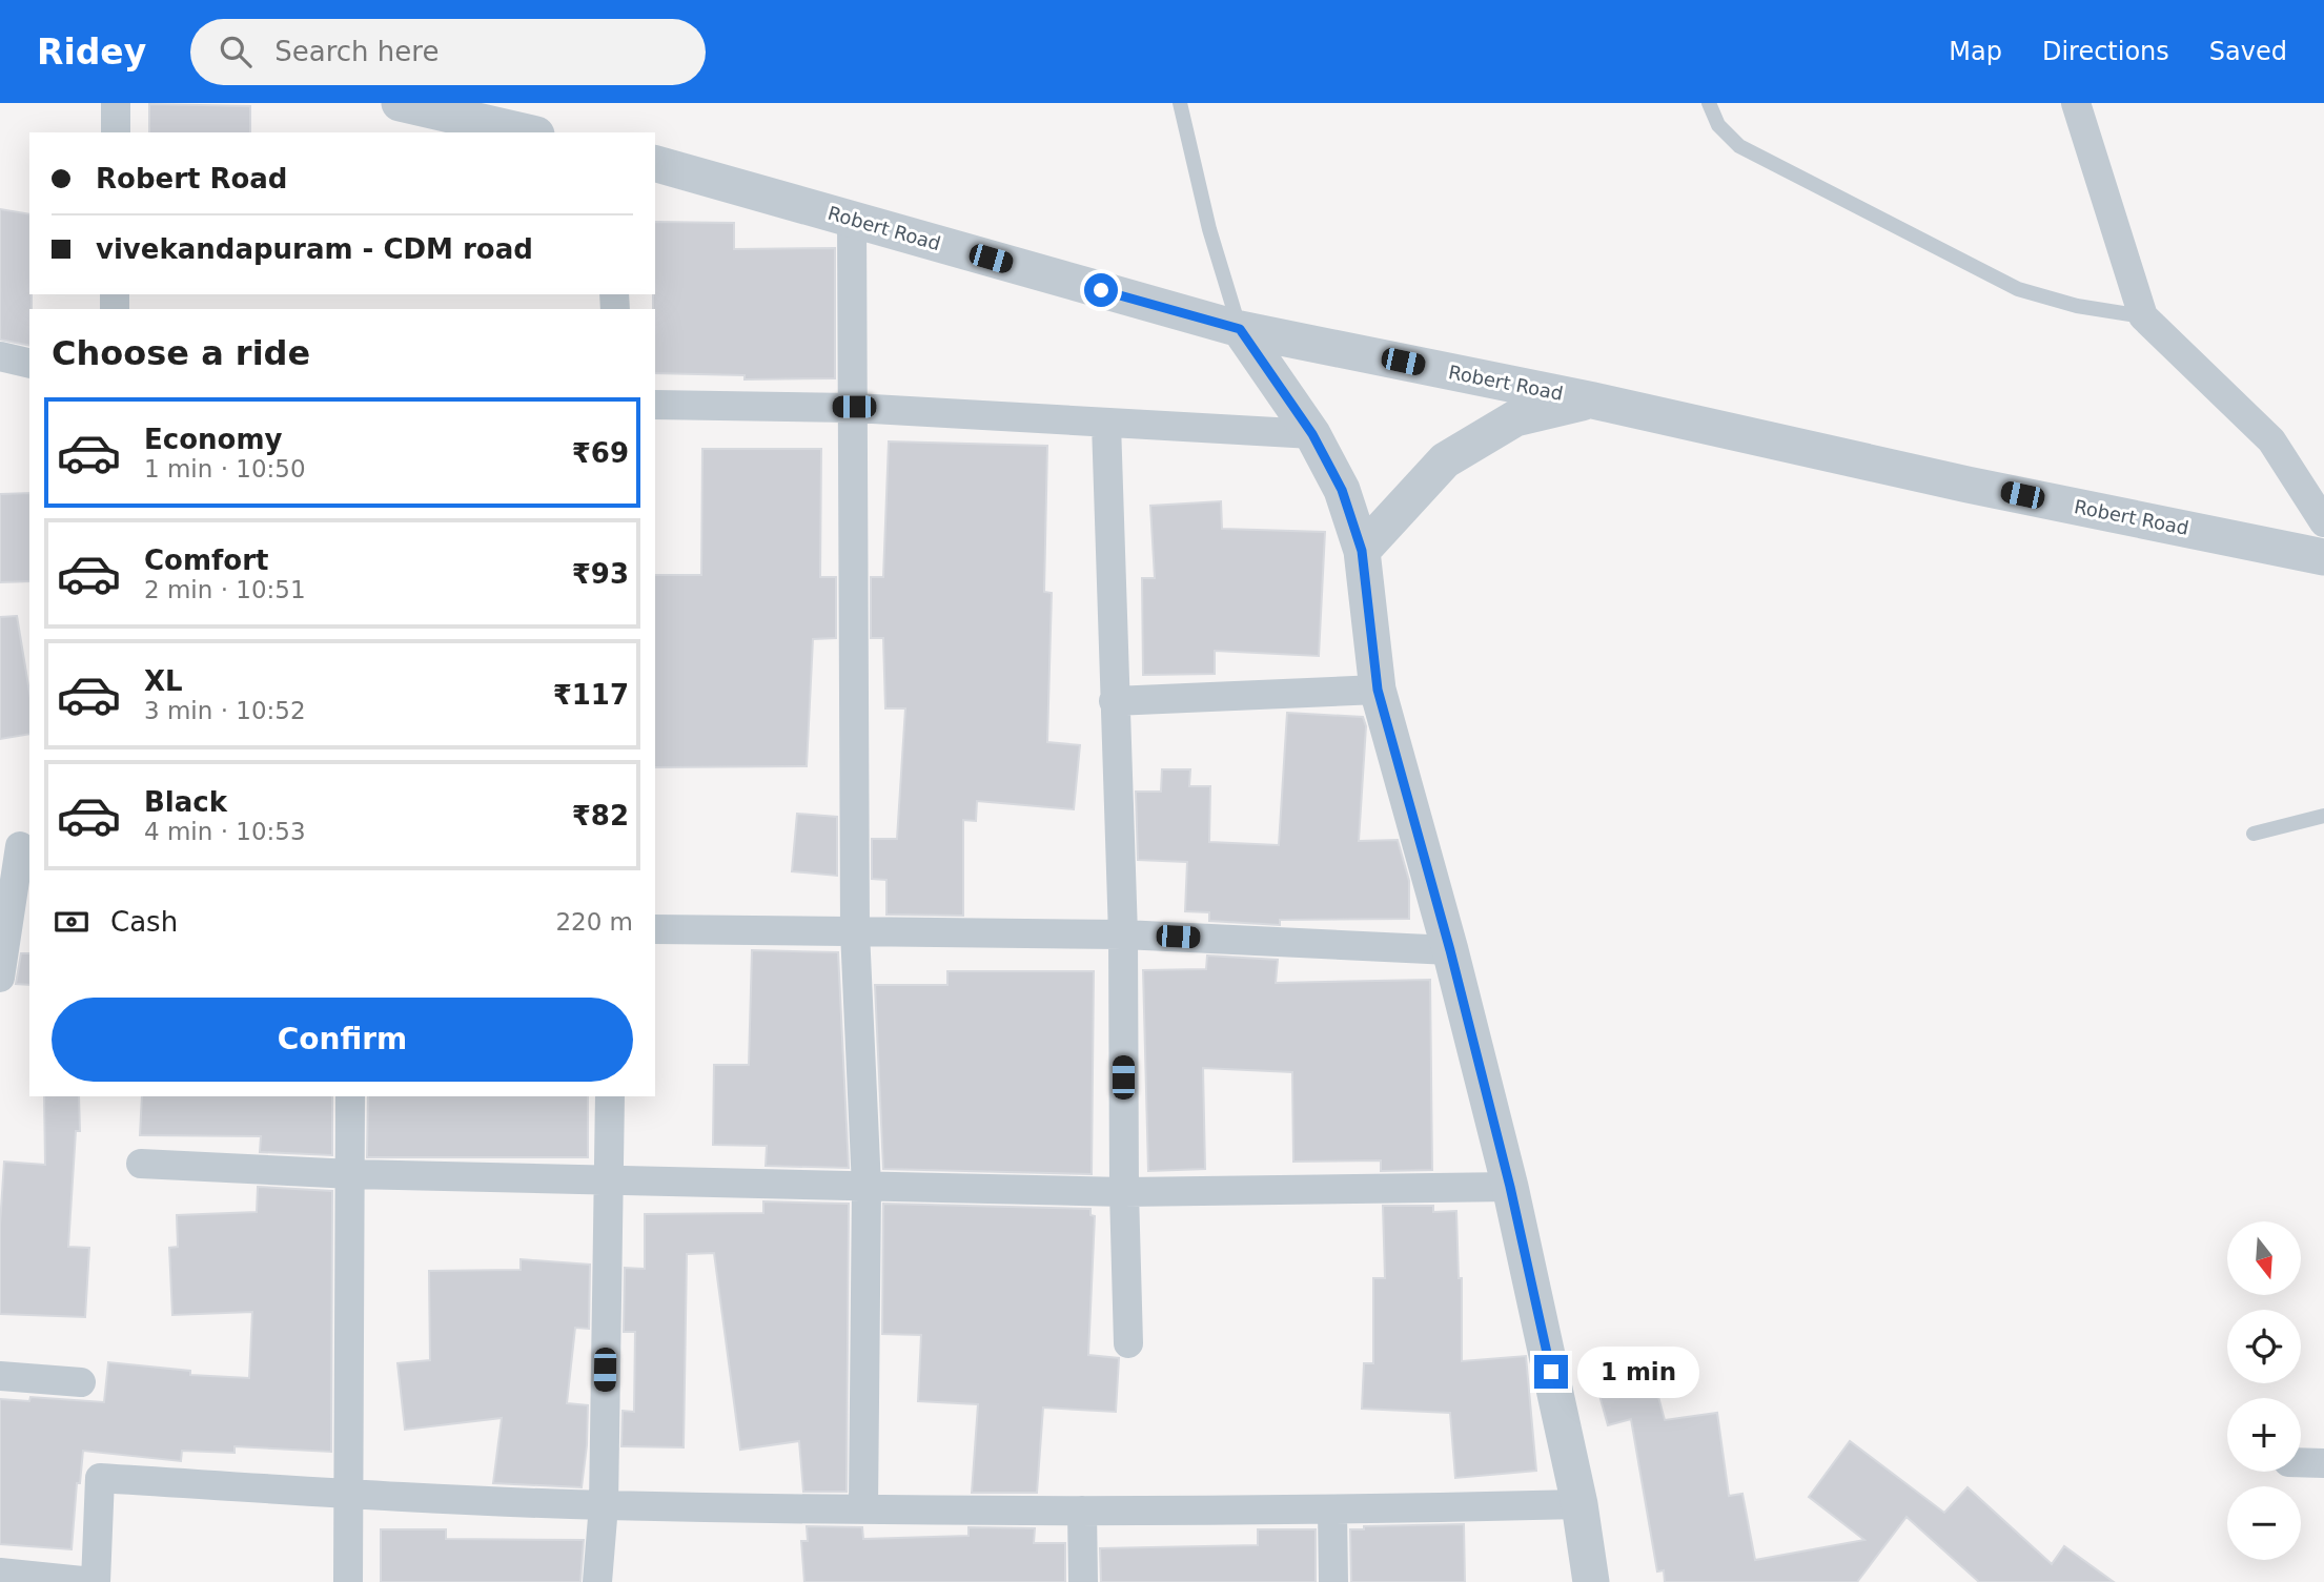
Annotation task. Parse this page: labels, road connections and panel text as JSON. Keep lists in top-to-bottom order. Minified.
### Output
{"streets":{"street":["Robert Road"]},"north":"bottom","page":{"header":"Ridey","search":"Search here","nav":["Map","Directions","Saved"],"banner":["Robert Road","vivekandapuram - CDM road"],"heading":"Choose a ride","list":[{"name":"Economy","note":"1 min · 10:50","value":"₹69"},{"name":"Comfort","note":"2 min · 10:51","value":"₹93"},{"name":"XL","note":"3 min · 10:52","value":"₹117"},{"name":"Black","note":"4 min · 10:53","value":"₹82"}],"pay":["Cash","220 m"],"buttons":"Confirm","map_buttons":["+","−"],"bubble":"1 min"}}
